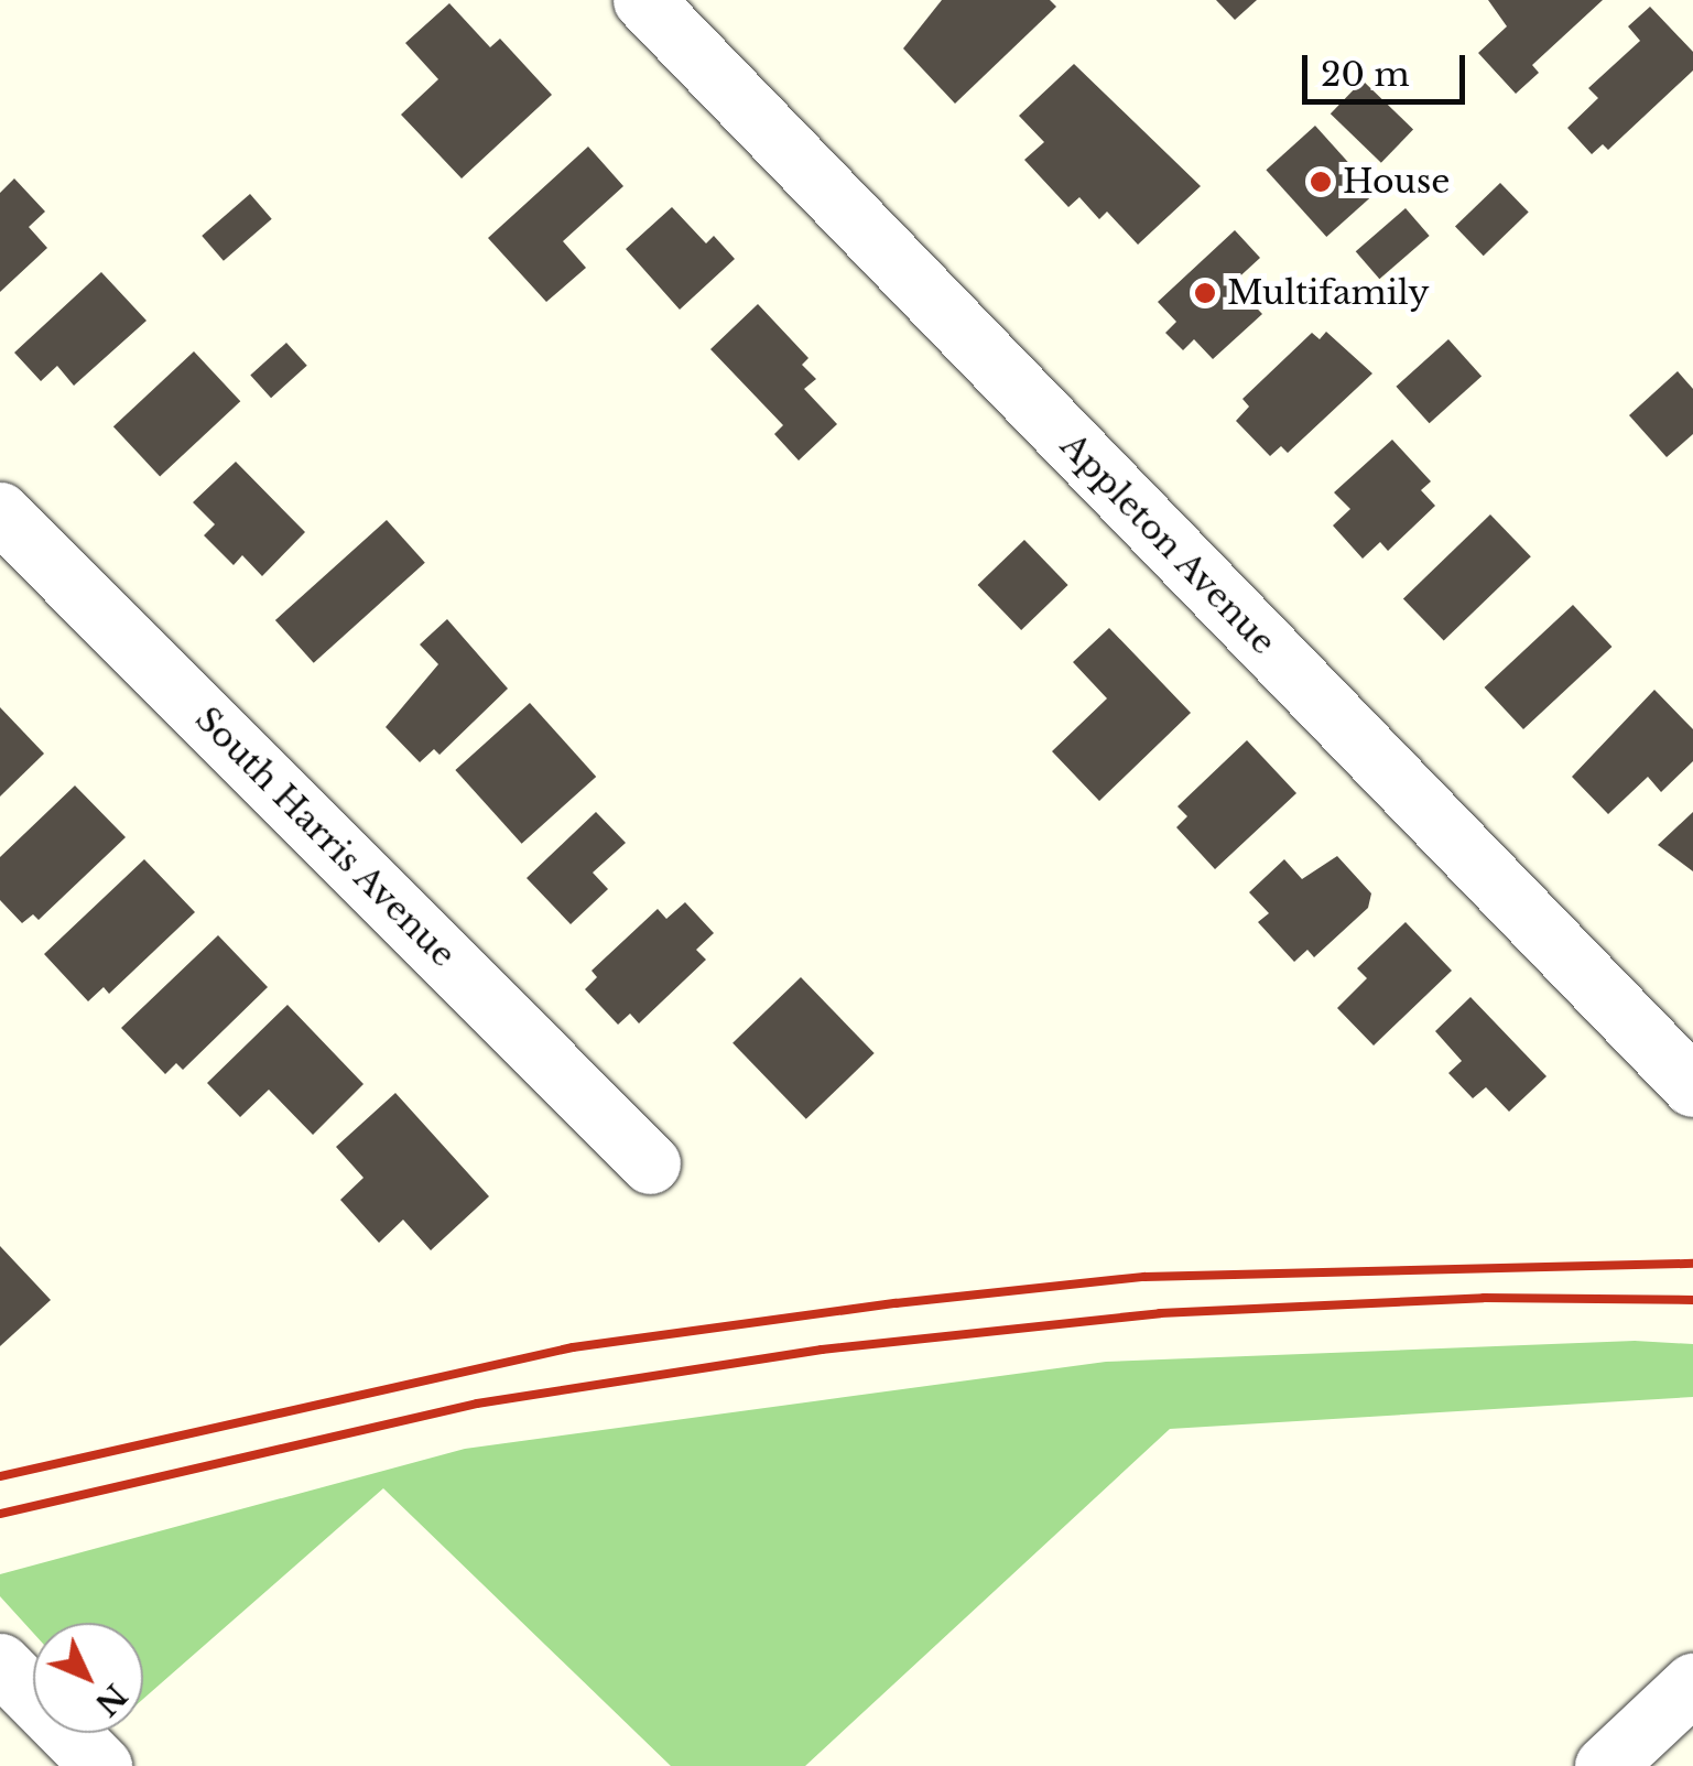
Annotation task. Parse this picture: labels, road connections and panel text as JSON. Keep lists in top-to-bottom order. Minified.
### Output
{"streets":{"street":["Appleton Avenue","South Harris Avenue"]},"places":["House","Multifamily"],"scale_bar":"20 m","north":"bottom right"}
